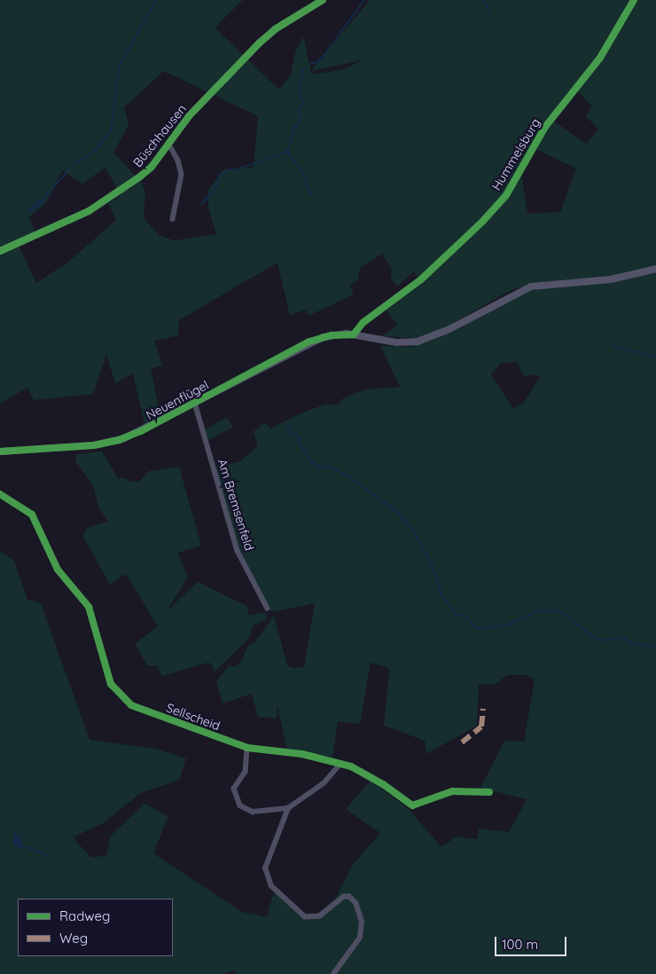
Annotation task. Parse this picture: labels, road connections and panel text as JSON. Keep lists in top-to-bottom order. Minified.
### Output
{"streets":{"main road":["Büschhausen","Neuenflügel"],"street":["Hummelsburg","Am Bremsenfeld","Sellscheid"]},"crossings":[["Hummelsburg","Neuenflügel"],["Neuenflügel","Am Bremsenfeld"]],"legend":["Radweg","Weg"],"scale_bar":"100 m"}
